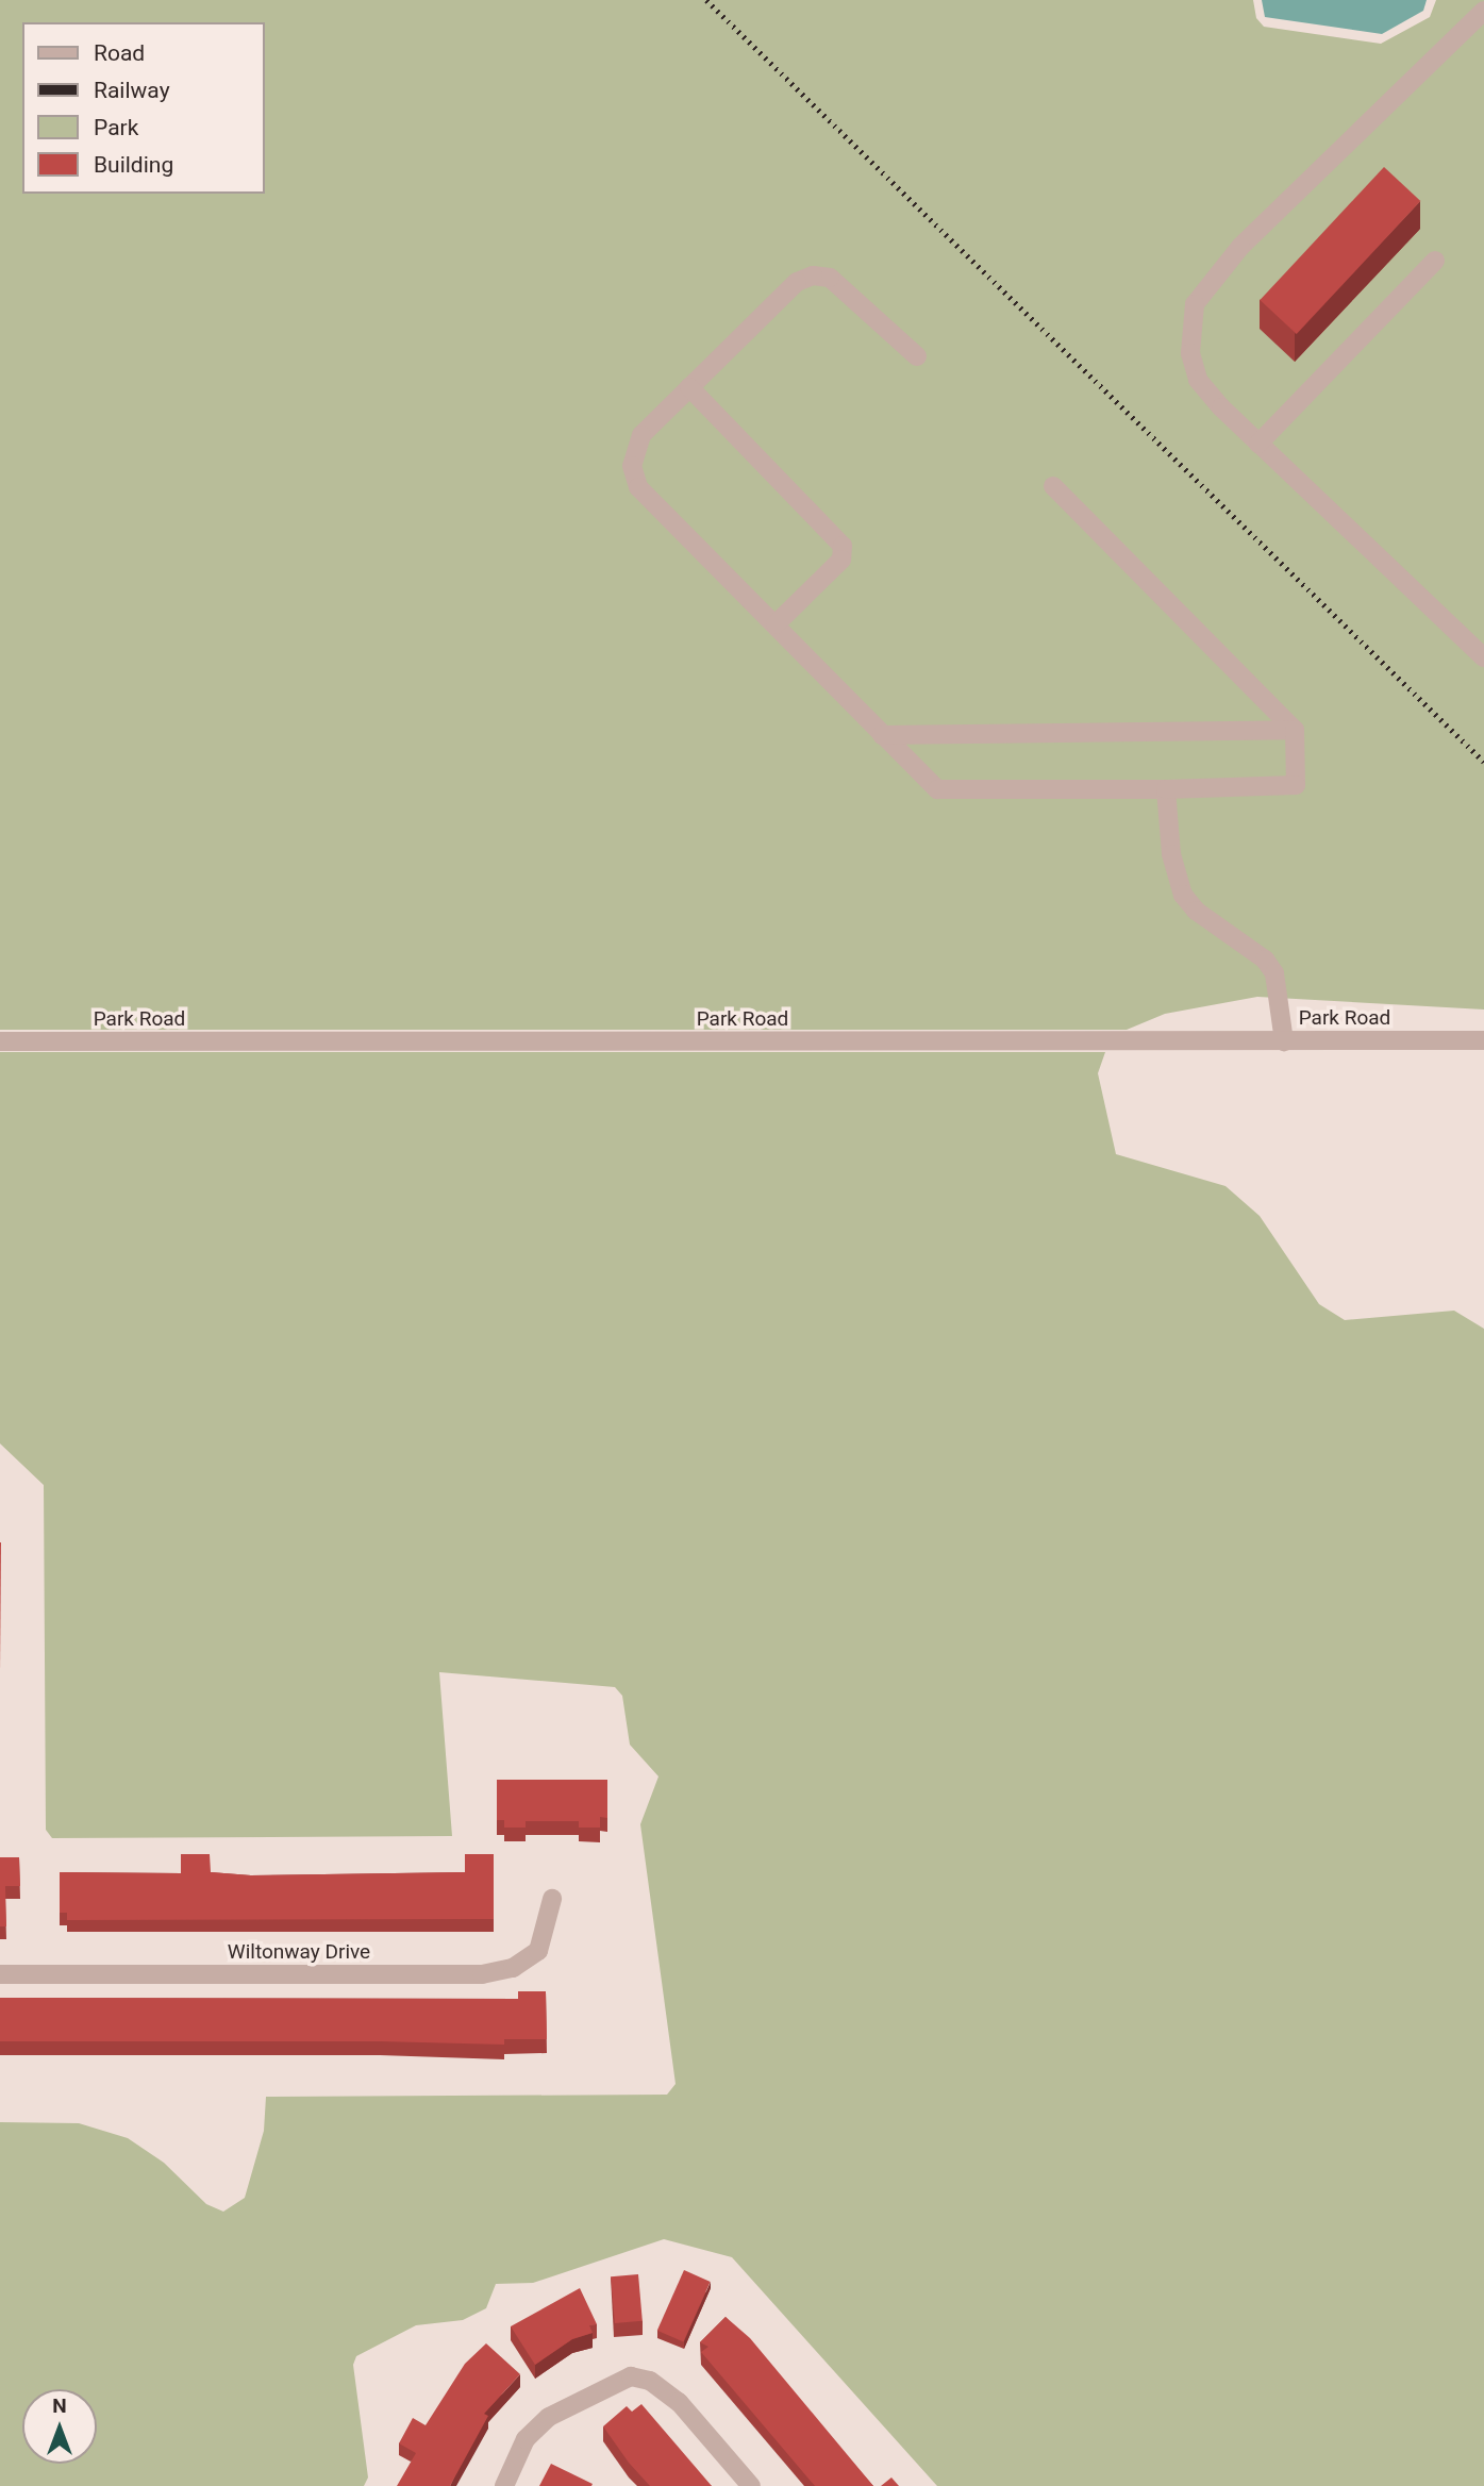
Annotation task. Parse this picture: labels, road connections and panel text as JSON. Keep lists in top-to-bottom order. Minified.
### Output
{"streets":{"street":["Park Road","Wiltonway Drive"]},"legend":["Road","Railway","Park","Building"],"north":"top"}
